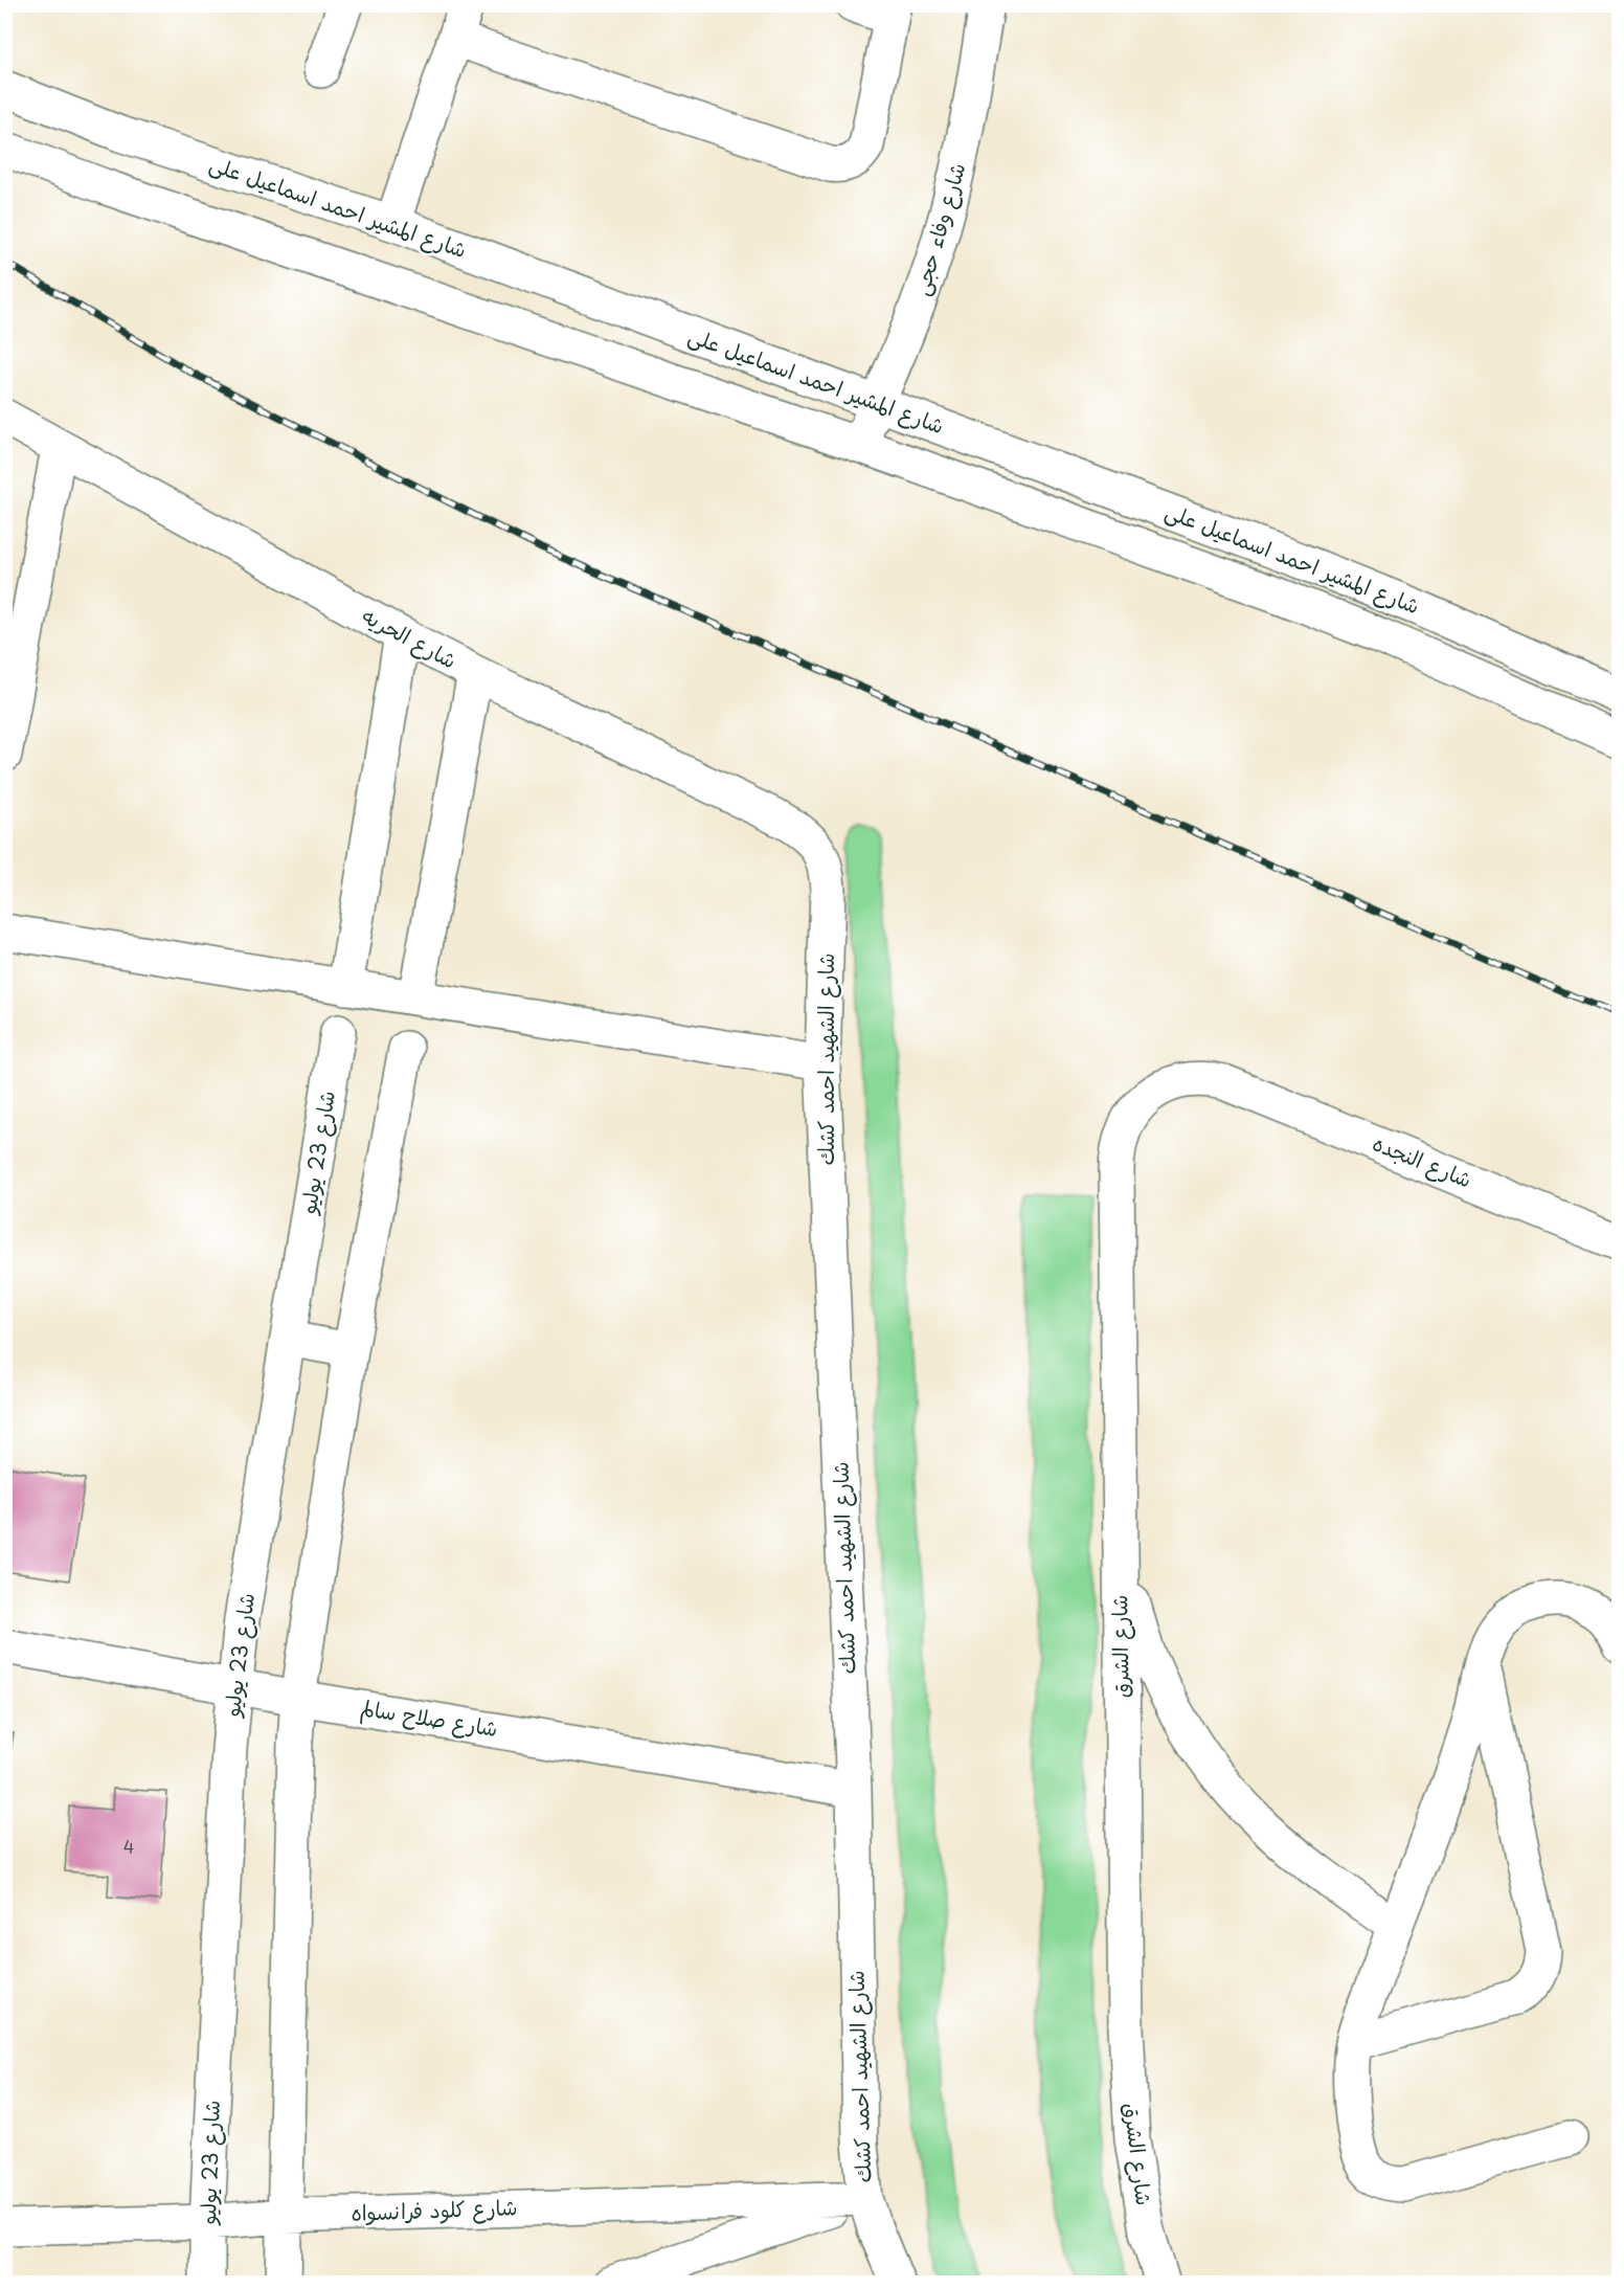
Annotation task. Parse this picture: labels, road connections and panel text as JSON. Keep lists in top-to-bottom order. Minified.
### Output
{"streets":{"street":["شارع المشير احمد اسماعيل على","شارع وفاء حجى","شارع الحريه","شارع الشهيد احمد كشك","شارع 23 يوليو","شارع النجده","شارع الشرق","شارع صلاح سالم","شارع كلود فرانسواه"]},"crossings":[["شارع المشير احمد اسماعيل على","شارع وفاء حجى"],["شارع الحريه","شارع الشهيد احمد كشك"],["شارع الشهيد احمد كشك","شارع صلاح سالم"],["شارع الشهيد احمد كشك","شارع كلود فرانسواه"],["شارع 23 يوليو","شارع صلاح سالم"],["شارع 23 يوليو","شارع كلود فرانسواه"],["شارع النجده","شارع الشرق"]],"house_numbers":["4"]}
